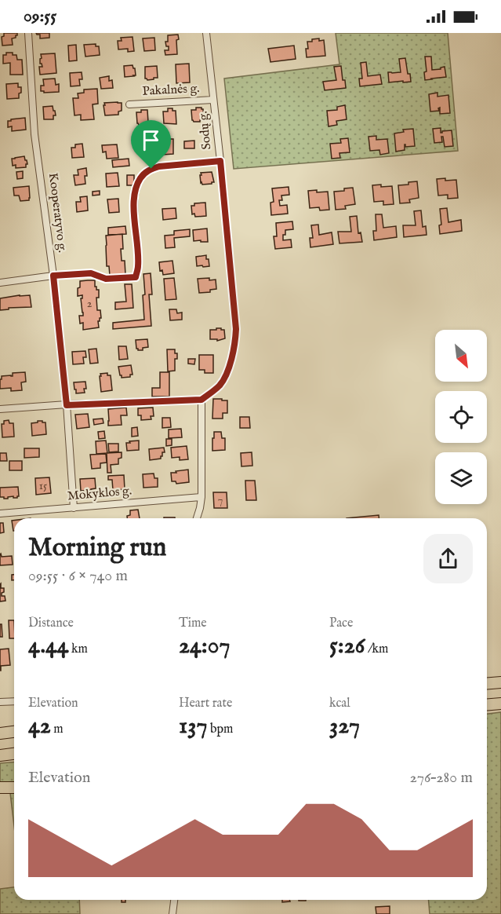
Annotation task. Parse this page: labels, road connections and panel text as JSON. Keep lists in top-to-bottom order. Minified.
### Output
{"streets":{"street":["Pakalnės g.","Sodų g.","Kooperatyvo g.","Mokyklos g."]},"crossings":[["Pakalnės g.","Sodų g."],["Kooperatyvo g.","Mokyklos g."]],"house_numbers":["2","15","7"],"north":"bottom right","page":{"status":"09:55","heading":["Morning run","09:55 · 6 × 740 m"],"stats":[["Distance","4.44 km"],["Time","24:07"],["Pace","5:26 /km"],["Elevation","42 m"],["Heart rate","137 bpm"],["kcal","327"]],"chart":["Elevation","276–280 m"]}}
